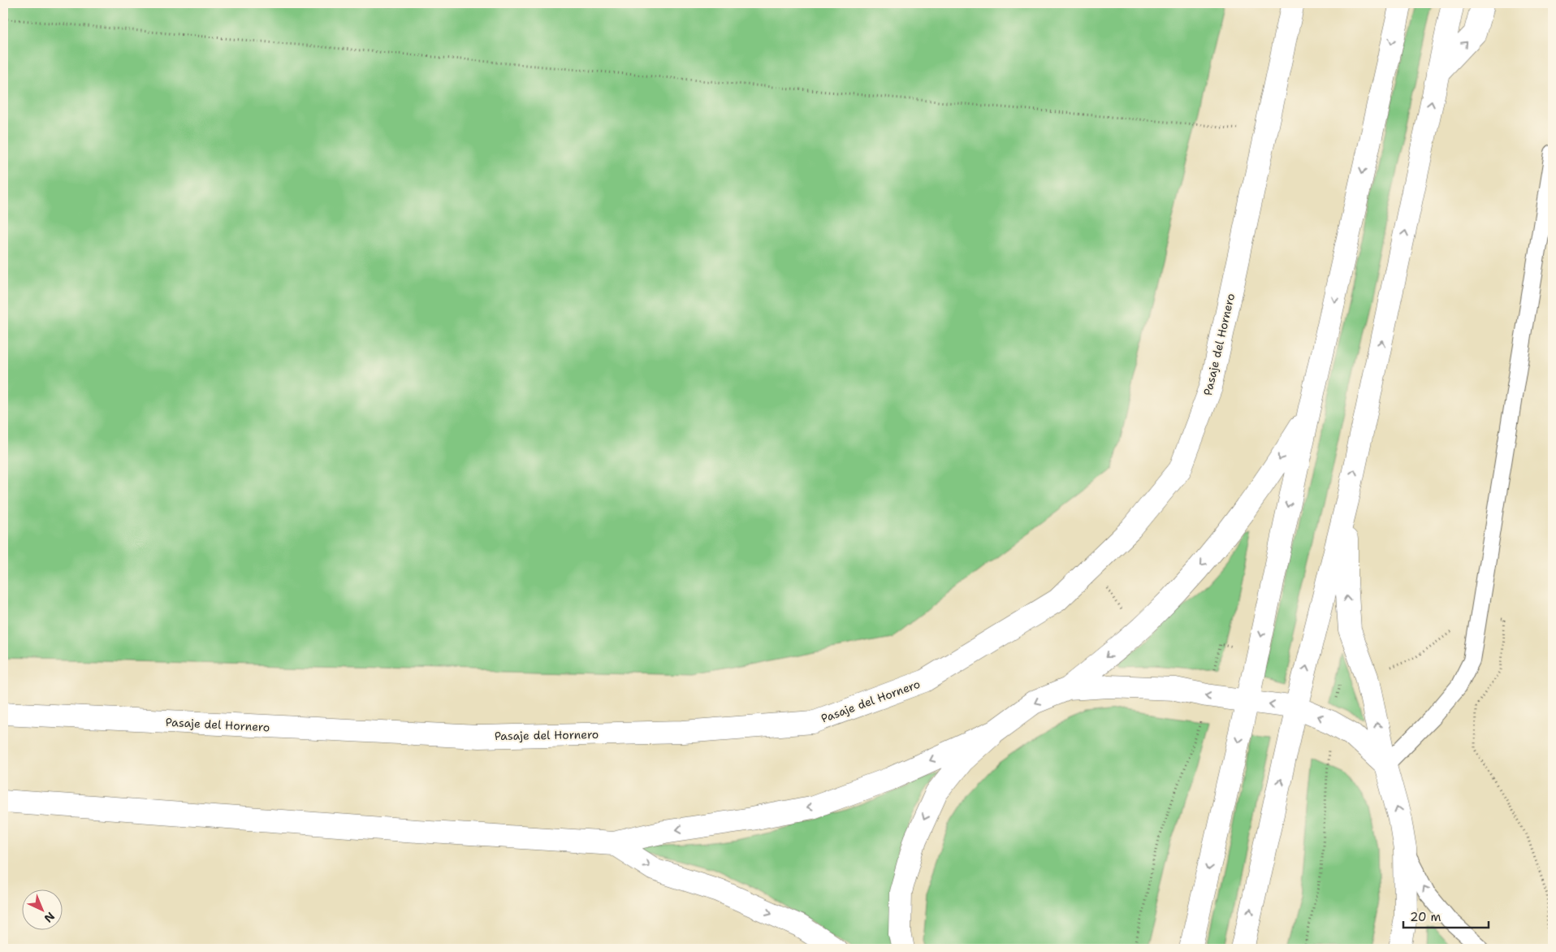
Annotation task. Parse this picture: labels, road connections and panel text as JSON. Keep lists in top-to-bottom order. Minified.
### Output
{"streets":{"main road":["Pasaje del Hornero"]},"scale_bar":"20 m","north":"bottom right"}
